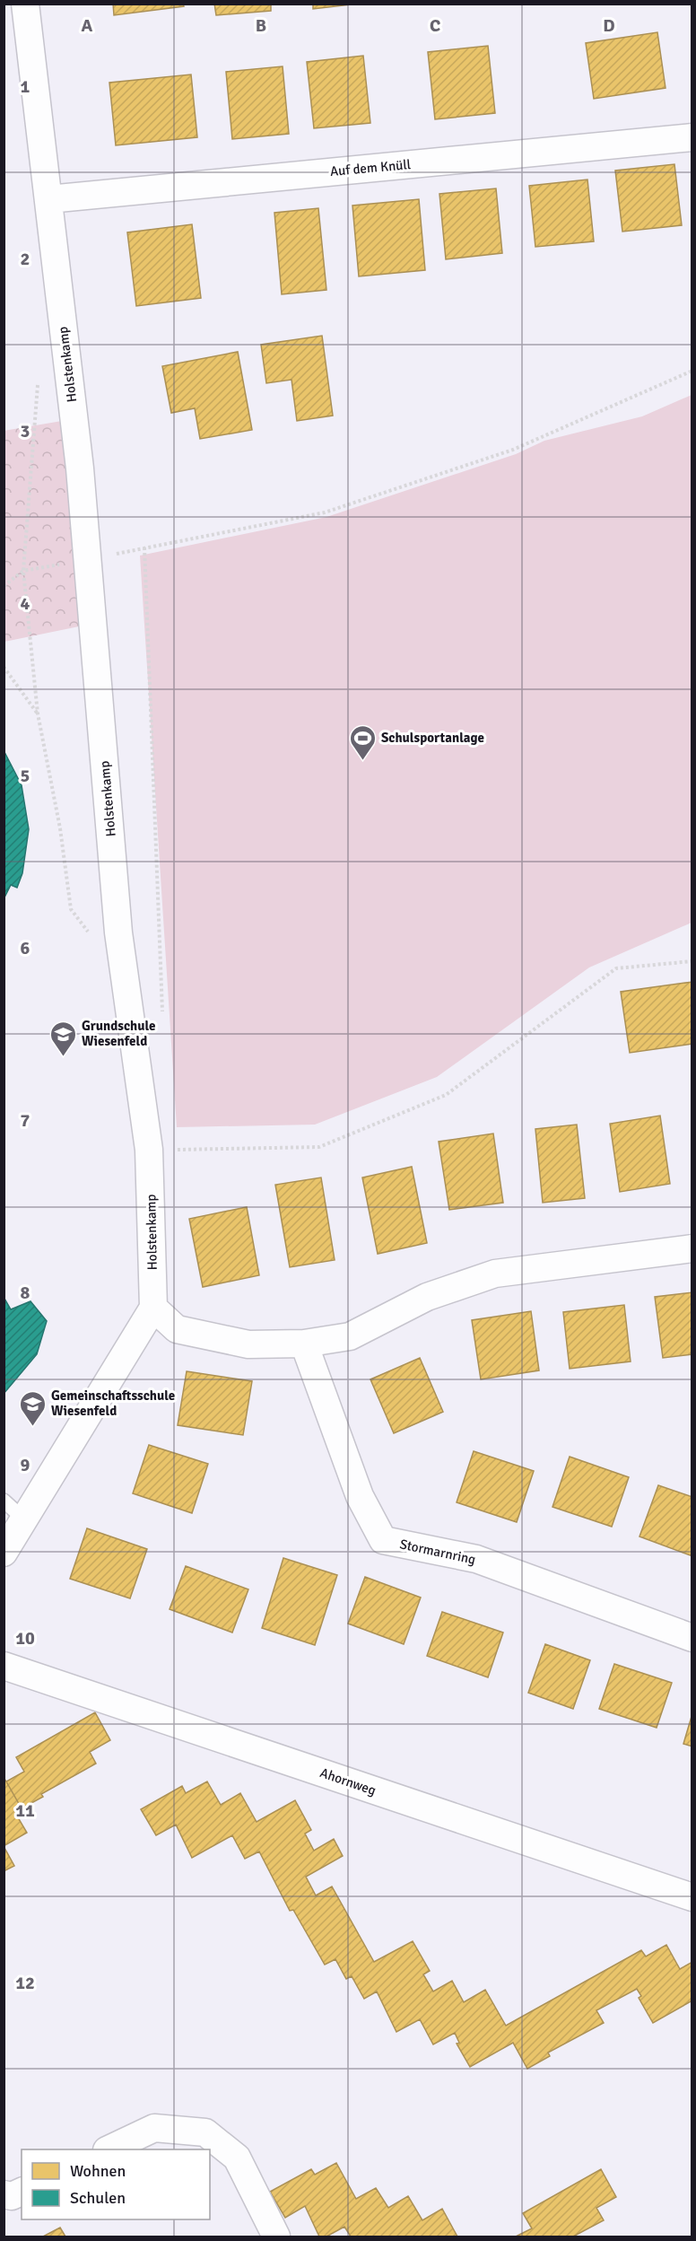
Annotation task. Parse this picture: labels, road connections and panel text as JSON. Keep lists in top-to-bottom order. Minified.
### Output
{"streets":{"street":["Auf dem Knüll","Holstenkamp","Stormarnring","Ahornweg"]},"crossings":[["Auf dem Knüll","Holstenkamp"]],"places":{"sports":["Schulsportanlage"],"school or university":["Grundschule Wiesenfeld","Gemeinschaftsschule Wiesenfeld"]},"legend":["Wohnen","Schulen"],"grid":{"columns":["A","B","C","D"],"rows":["1","2","3","4","5","6","7","8","9","10","11","12"]}}
